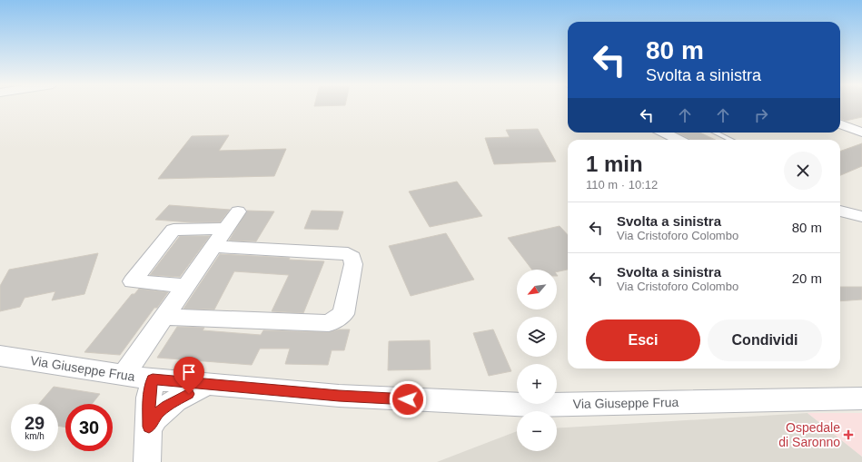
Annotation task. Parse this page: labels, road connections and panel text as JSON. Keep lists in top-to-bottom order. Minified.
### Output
{"streets":{"street":["Via Giuseppe Frua"]},"places":{"health":["Ospedale di Saronno"]},"north":"bottom left","page":{"turn":["80 m","Svolta a sinistra"],"heading":["1 min","110 m · 10:12"],"list":[{"name":"Svolta a sinistra","note":"Via Cristoforo Colombo","value":"80 m"},{"name":"Svolta a sinistra","note":"Via Cristoforo Colombo","value":"20 m"}],"map_buttons":["+","−"],"buttons":["Esci","Condividi"],"speed":"29 km/h","limit":"30"}}
